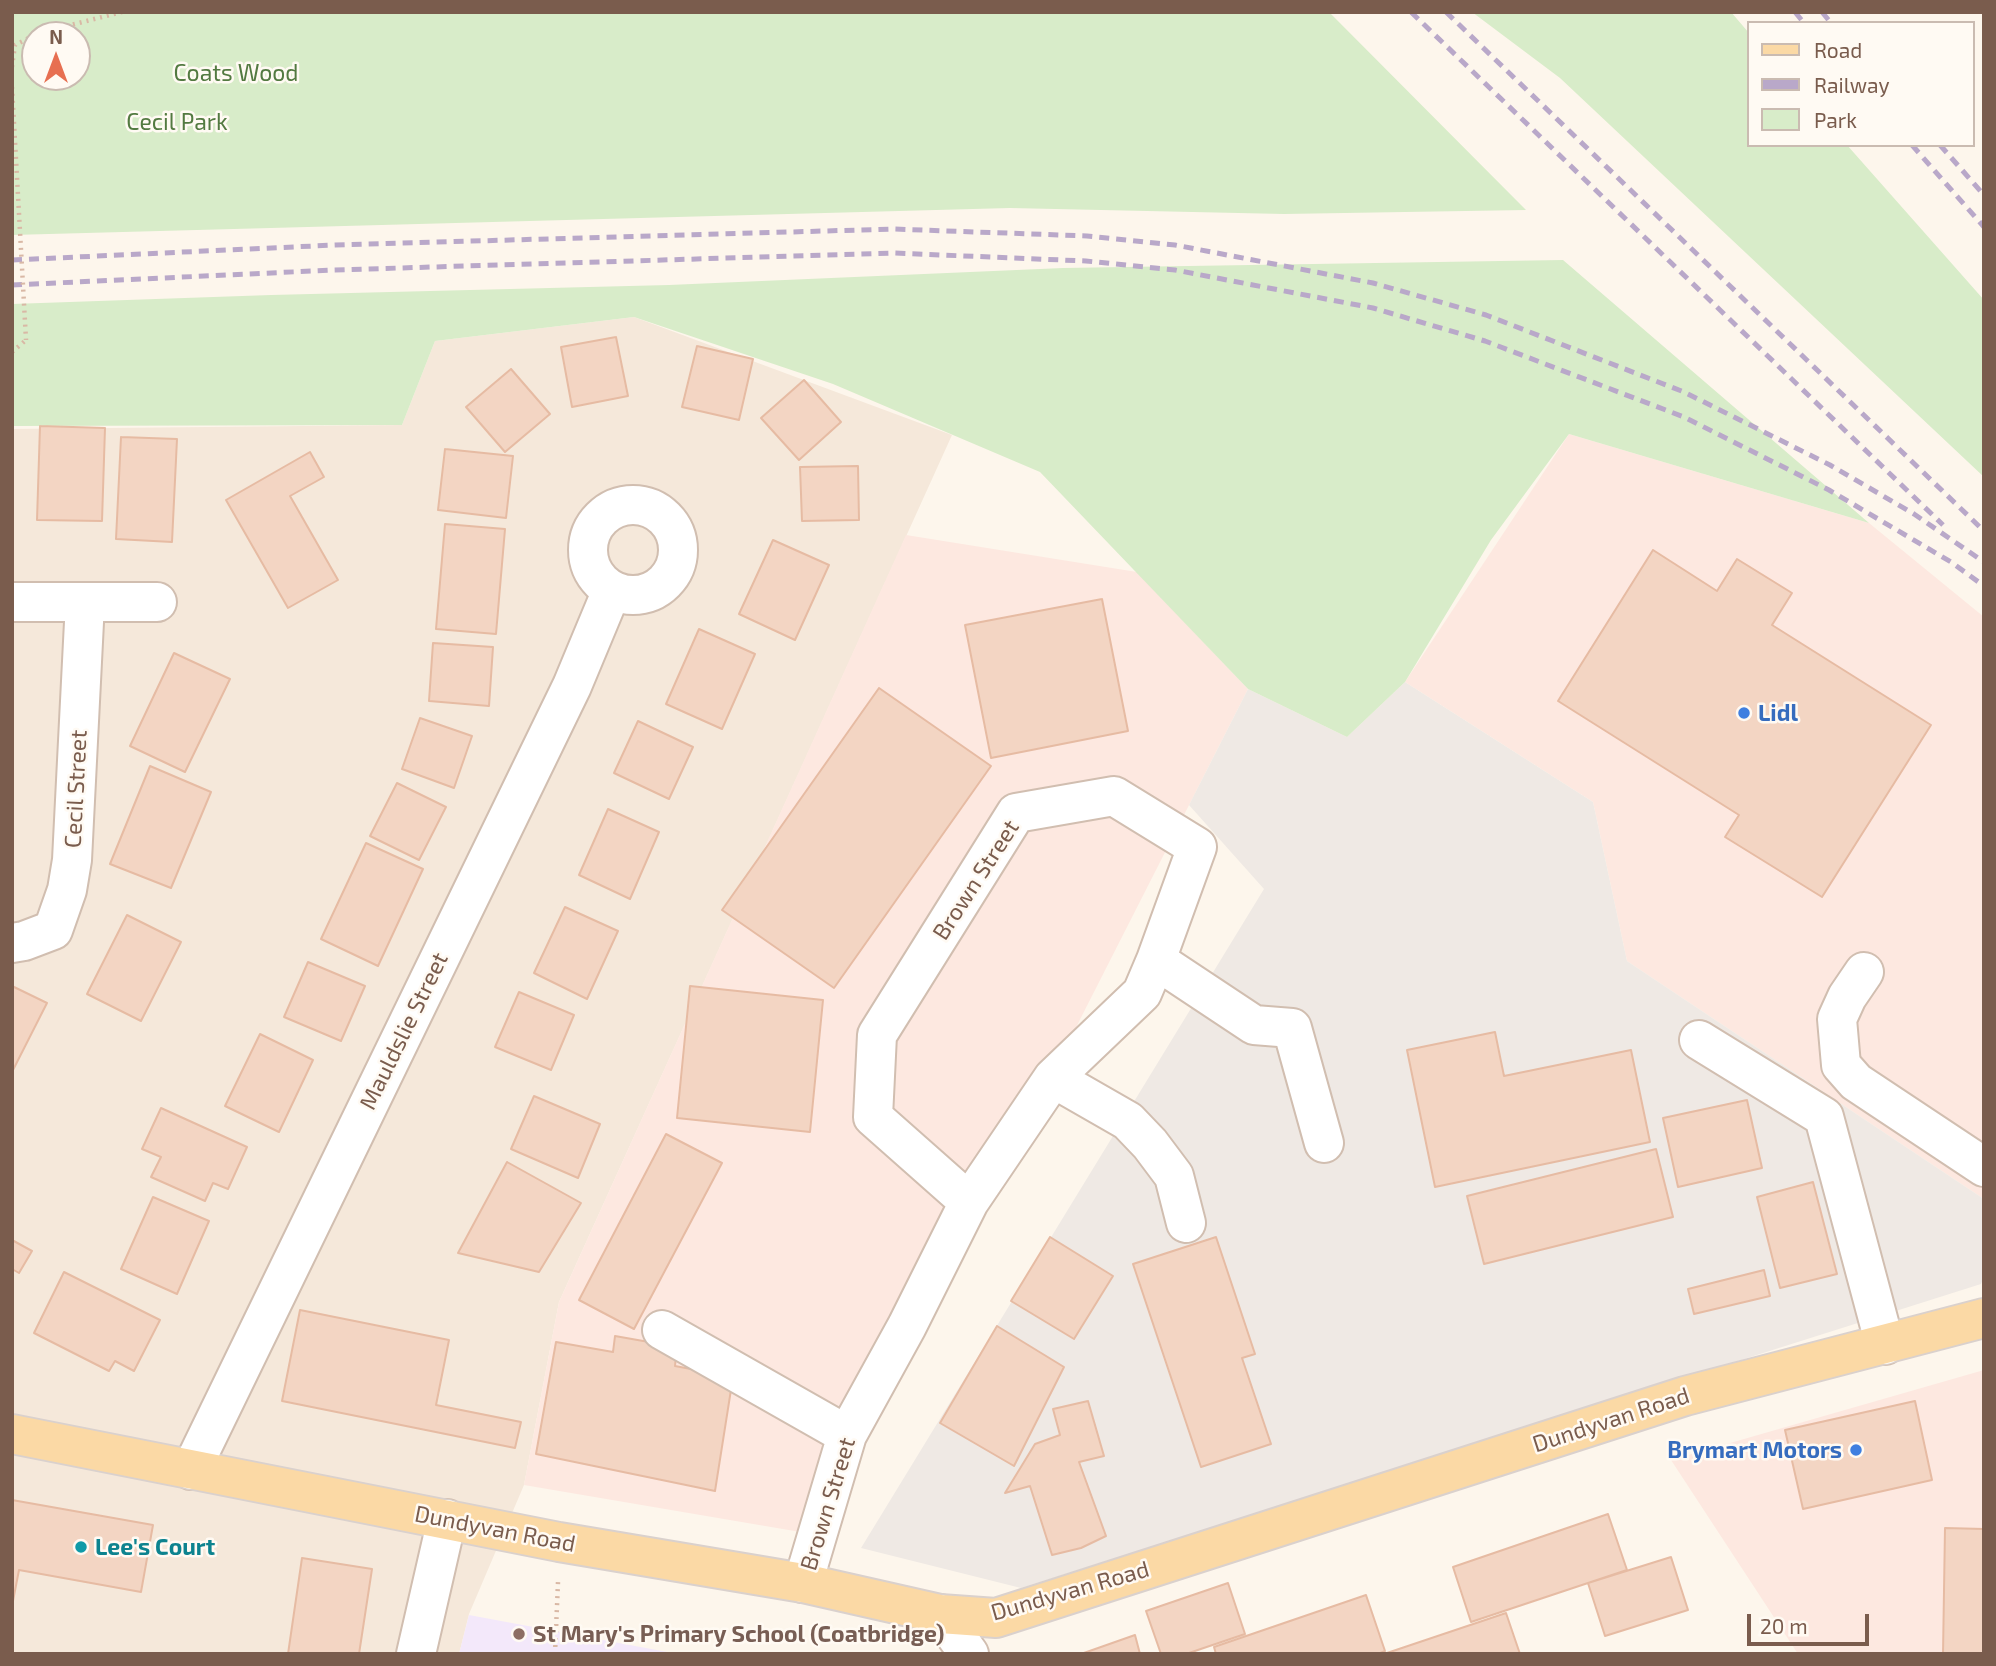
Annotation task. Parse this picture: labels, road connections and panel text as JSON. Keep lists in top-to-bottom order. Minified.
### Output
{"streets":{"main road":["Dundyvan Road"],"street":["Cecil Street","Brown Street","Mauldslie Street"]},"crossings":[["Brown Street","Dundyvan Road"],["Mauldslie Street","Dundyvan Road"]],"parks":["Coats Wood","Cecil Park"],"places":["Lidl","Brymart Motors","Lee's Court","St Mary's Primary School (Coatbridge)"],"legend":["Road","Railway","Park"],"scale_bar":"20 m","north":"top"}
